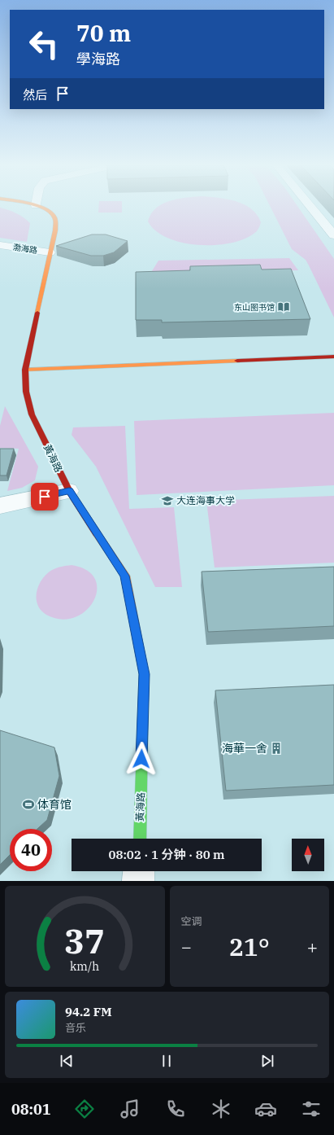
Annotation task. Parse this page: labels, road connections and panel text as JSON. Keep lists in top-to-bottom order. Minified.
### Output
{"streets":{"street":["渤海路","黃海路"]},"crossings":[["渤海路","黃海路"]],"places":{"library":["东山图书馆"],"school or university":["大连海事大学"],"building":["海華一舍"],"sports":["体育馆"]},"north":"top","page":{"turn":["70 m","學海路"],"then":"然后","limit":"40","trip":"08:02 · 1 分钟 · 80 m","tile":"空调","heat":["−","21°","+"],"song":["94.2 FM","音乐"],"tabs":"08:01","gauge":["37","km/h"]}}
